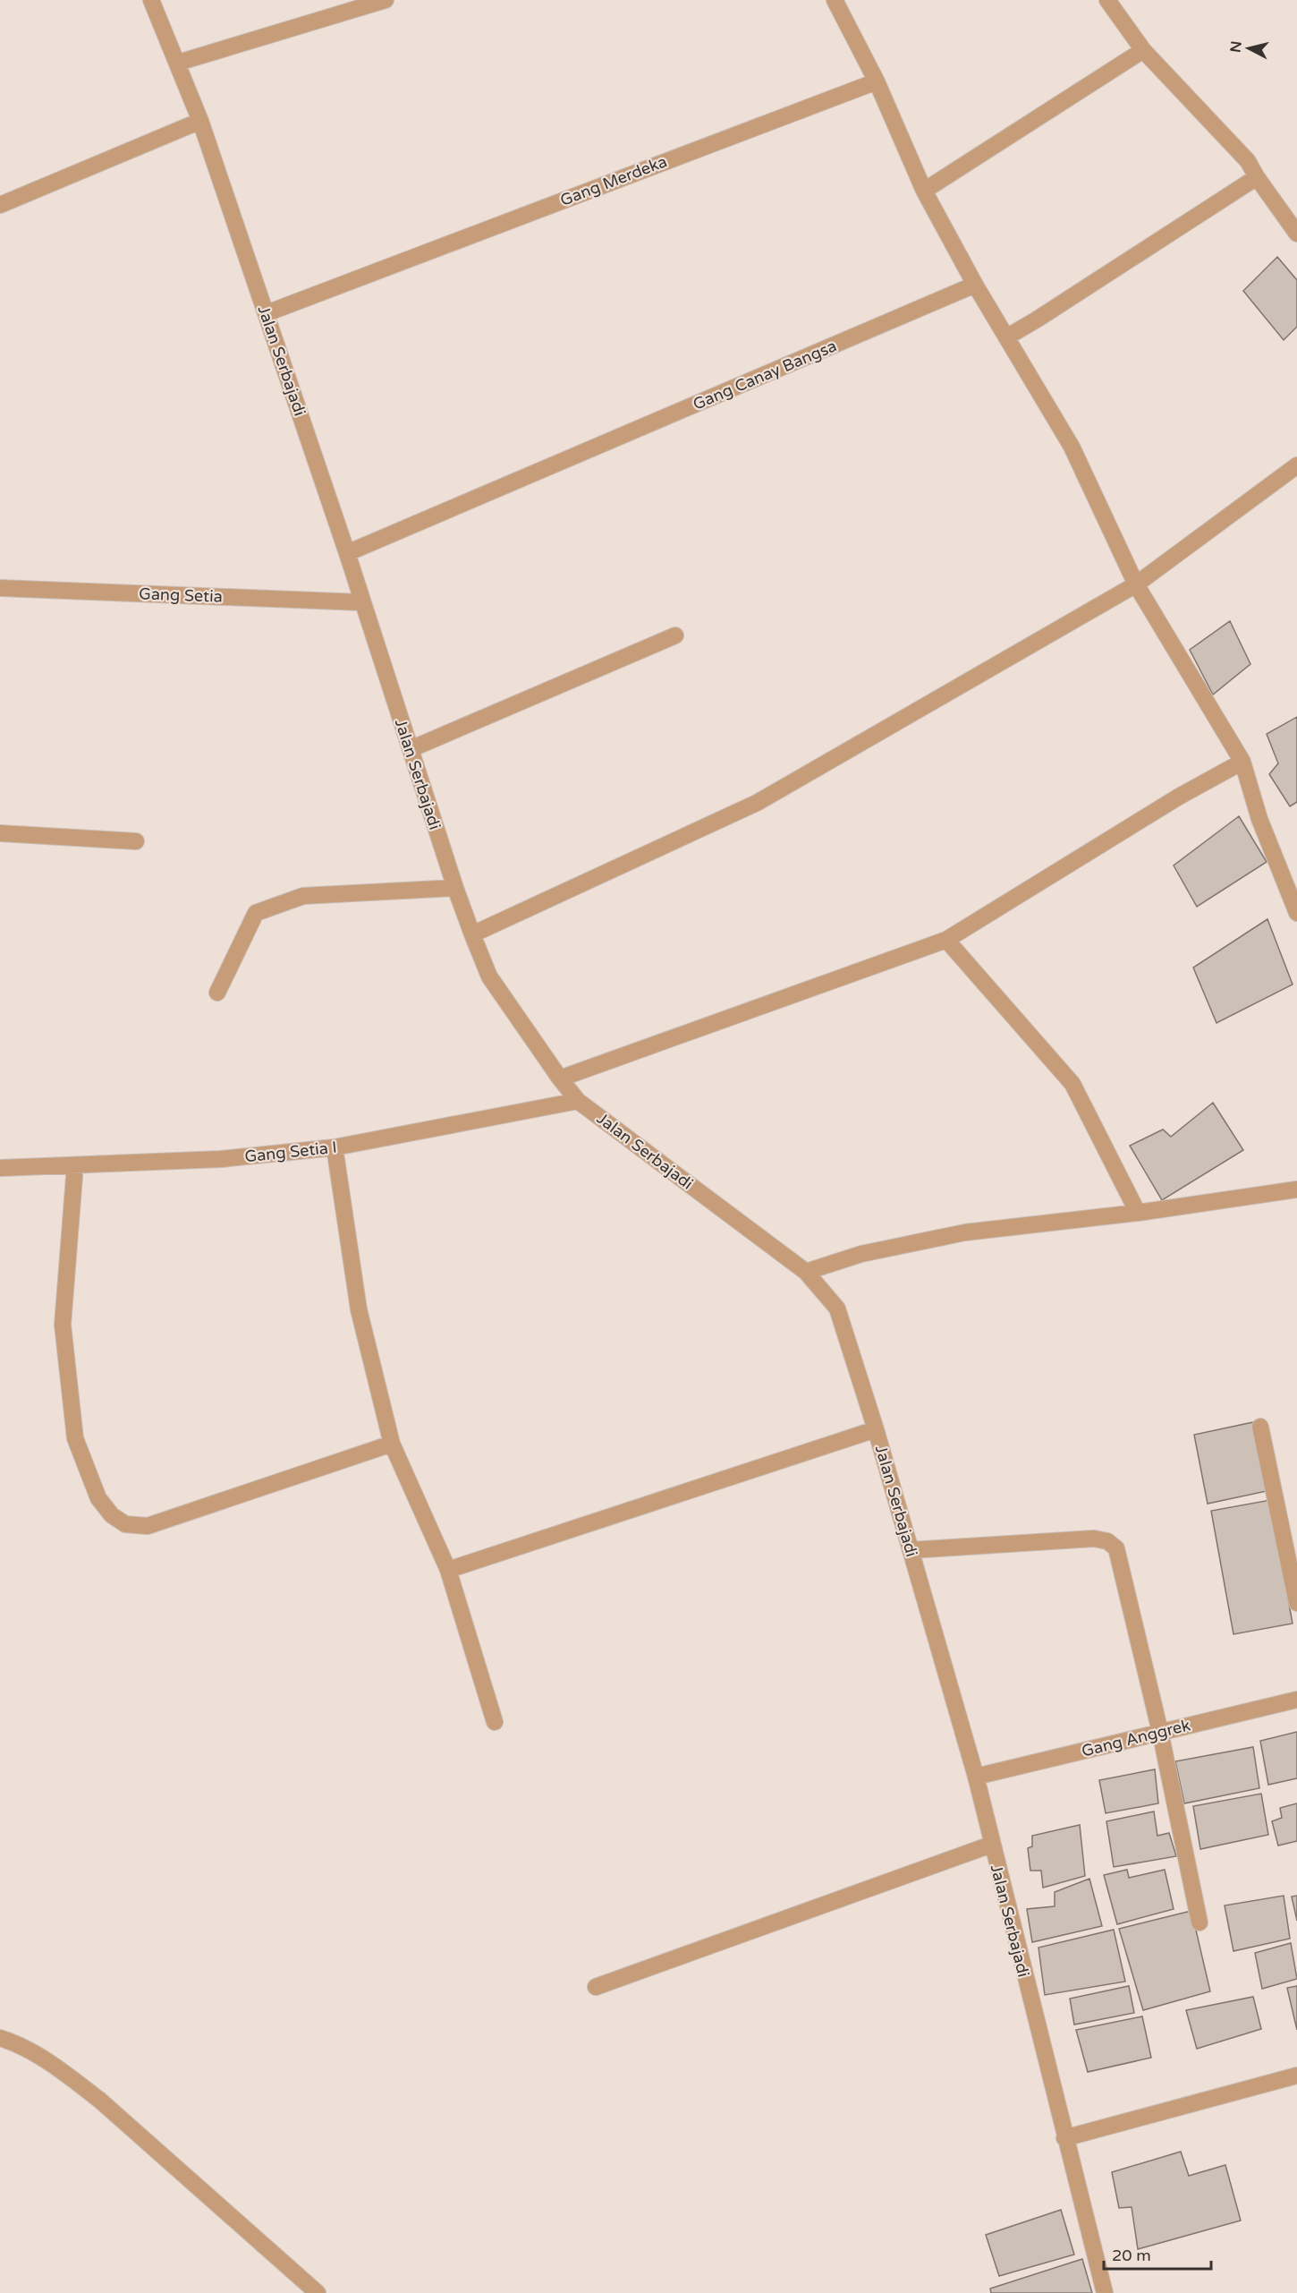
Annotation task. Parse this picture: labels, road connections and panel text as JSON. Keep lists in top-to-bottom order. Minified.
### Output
{"streets":{"street":["Gang Merdeka","Jalan Serbajadi","Gang Canay Bangsa","Gang Setia","Gang Setia I","Gang Anggrek"]},"crossings":[["Gang Merdeka","Jalan Serbajadi"],["Jalan Serbajadi","Gang Canay Bangsa"],["Jalan Serbajadi","Gang Setia"],["Jalan Serbajadi","Gang Setia I"],["Jalan Serbajadi","Gang Anggrek"]],"scale_bar":"20 m","north":"left"}
